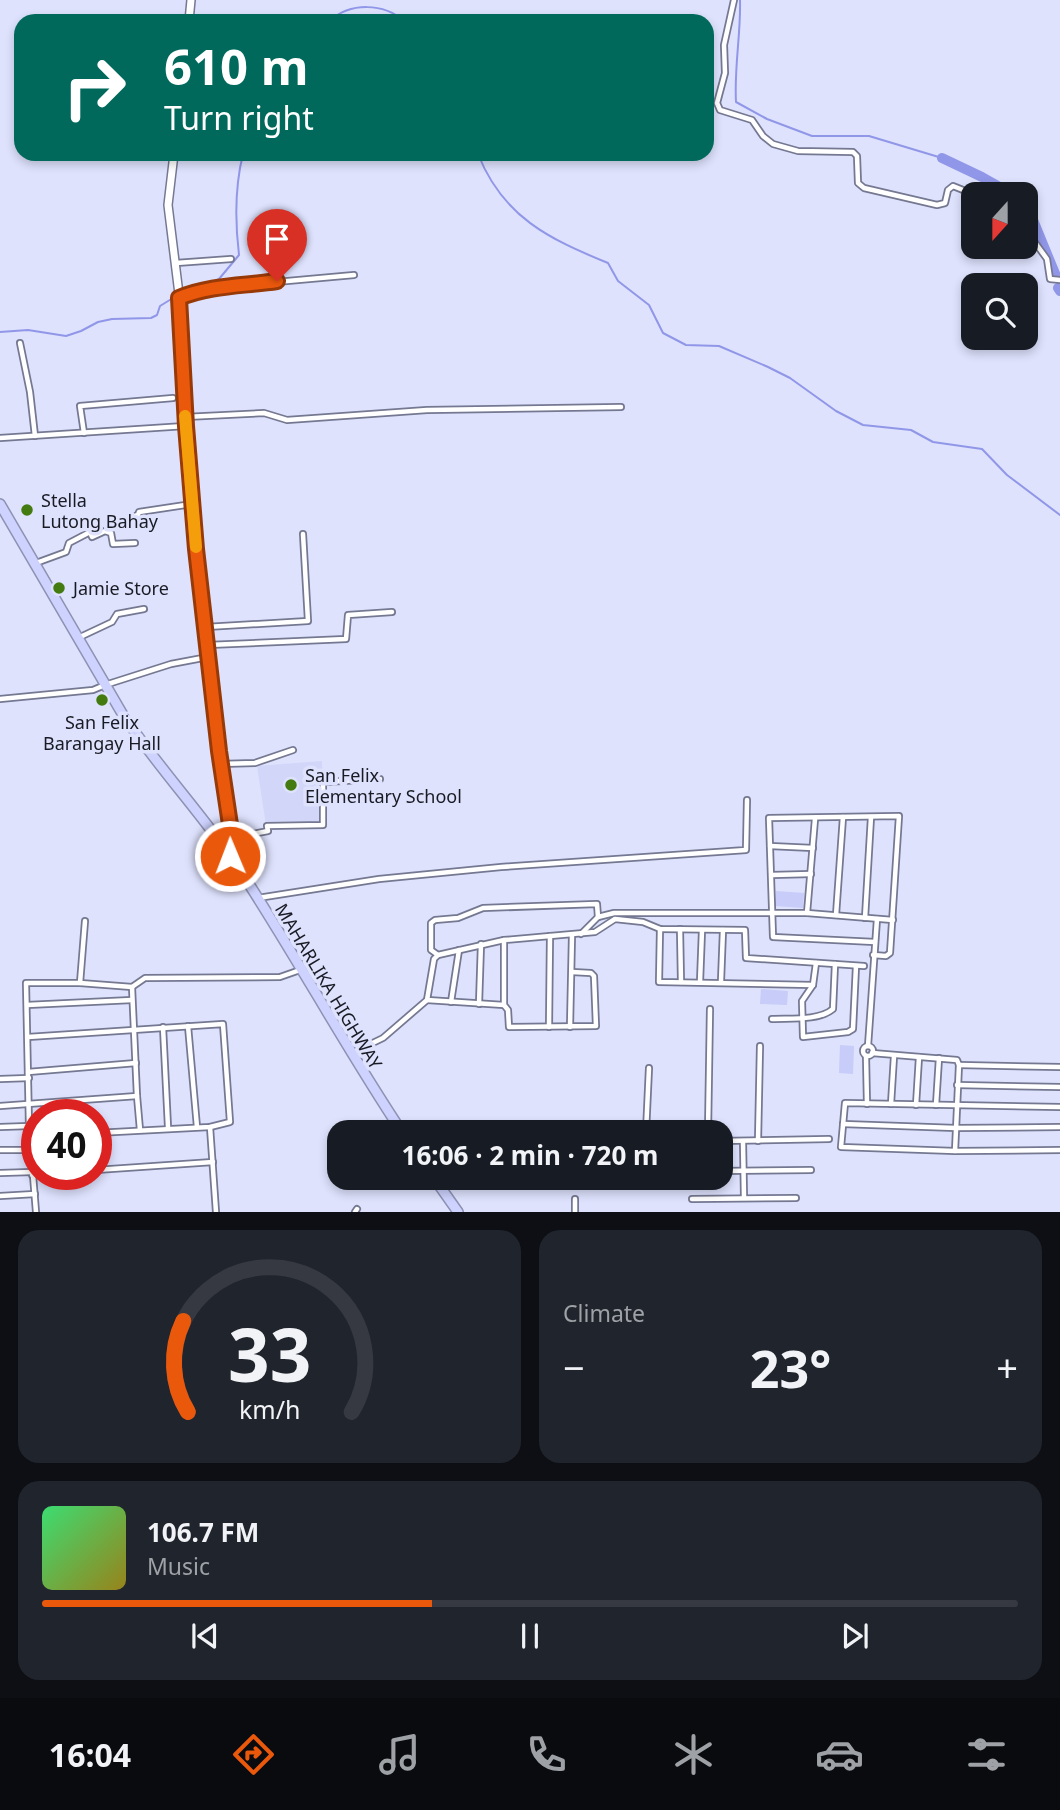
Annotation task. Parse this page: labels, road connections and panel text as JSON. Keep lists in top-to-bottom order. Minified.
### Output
{"streets":{"highway":["MAHARLIKA HIGHWAY"]},"places":["Stella Lutong Bahay","Jamie Store","San Felix Barangay Hall","San Felix Elementary School"],"north":"bottom","page":{"turn":["610 m","Turn right"],"limit":"40","trip":"16:06 · 2 min · 720 m","tile":"Climate","heat":["−","23°","+"],"song":["106.7 FM","Music"],"tabs":"16:04","gauge":["33","km/h"]}}
